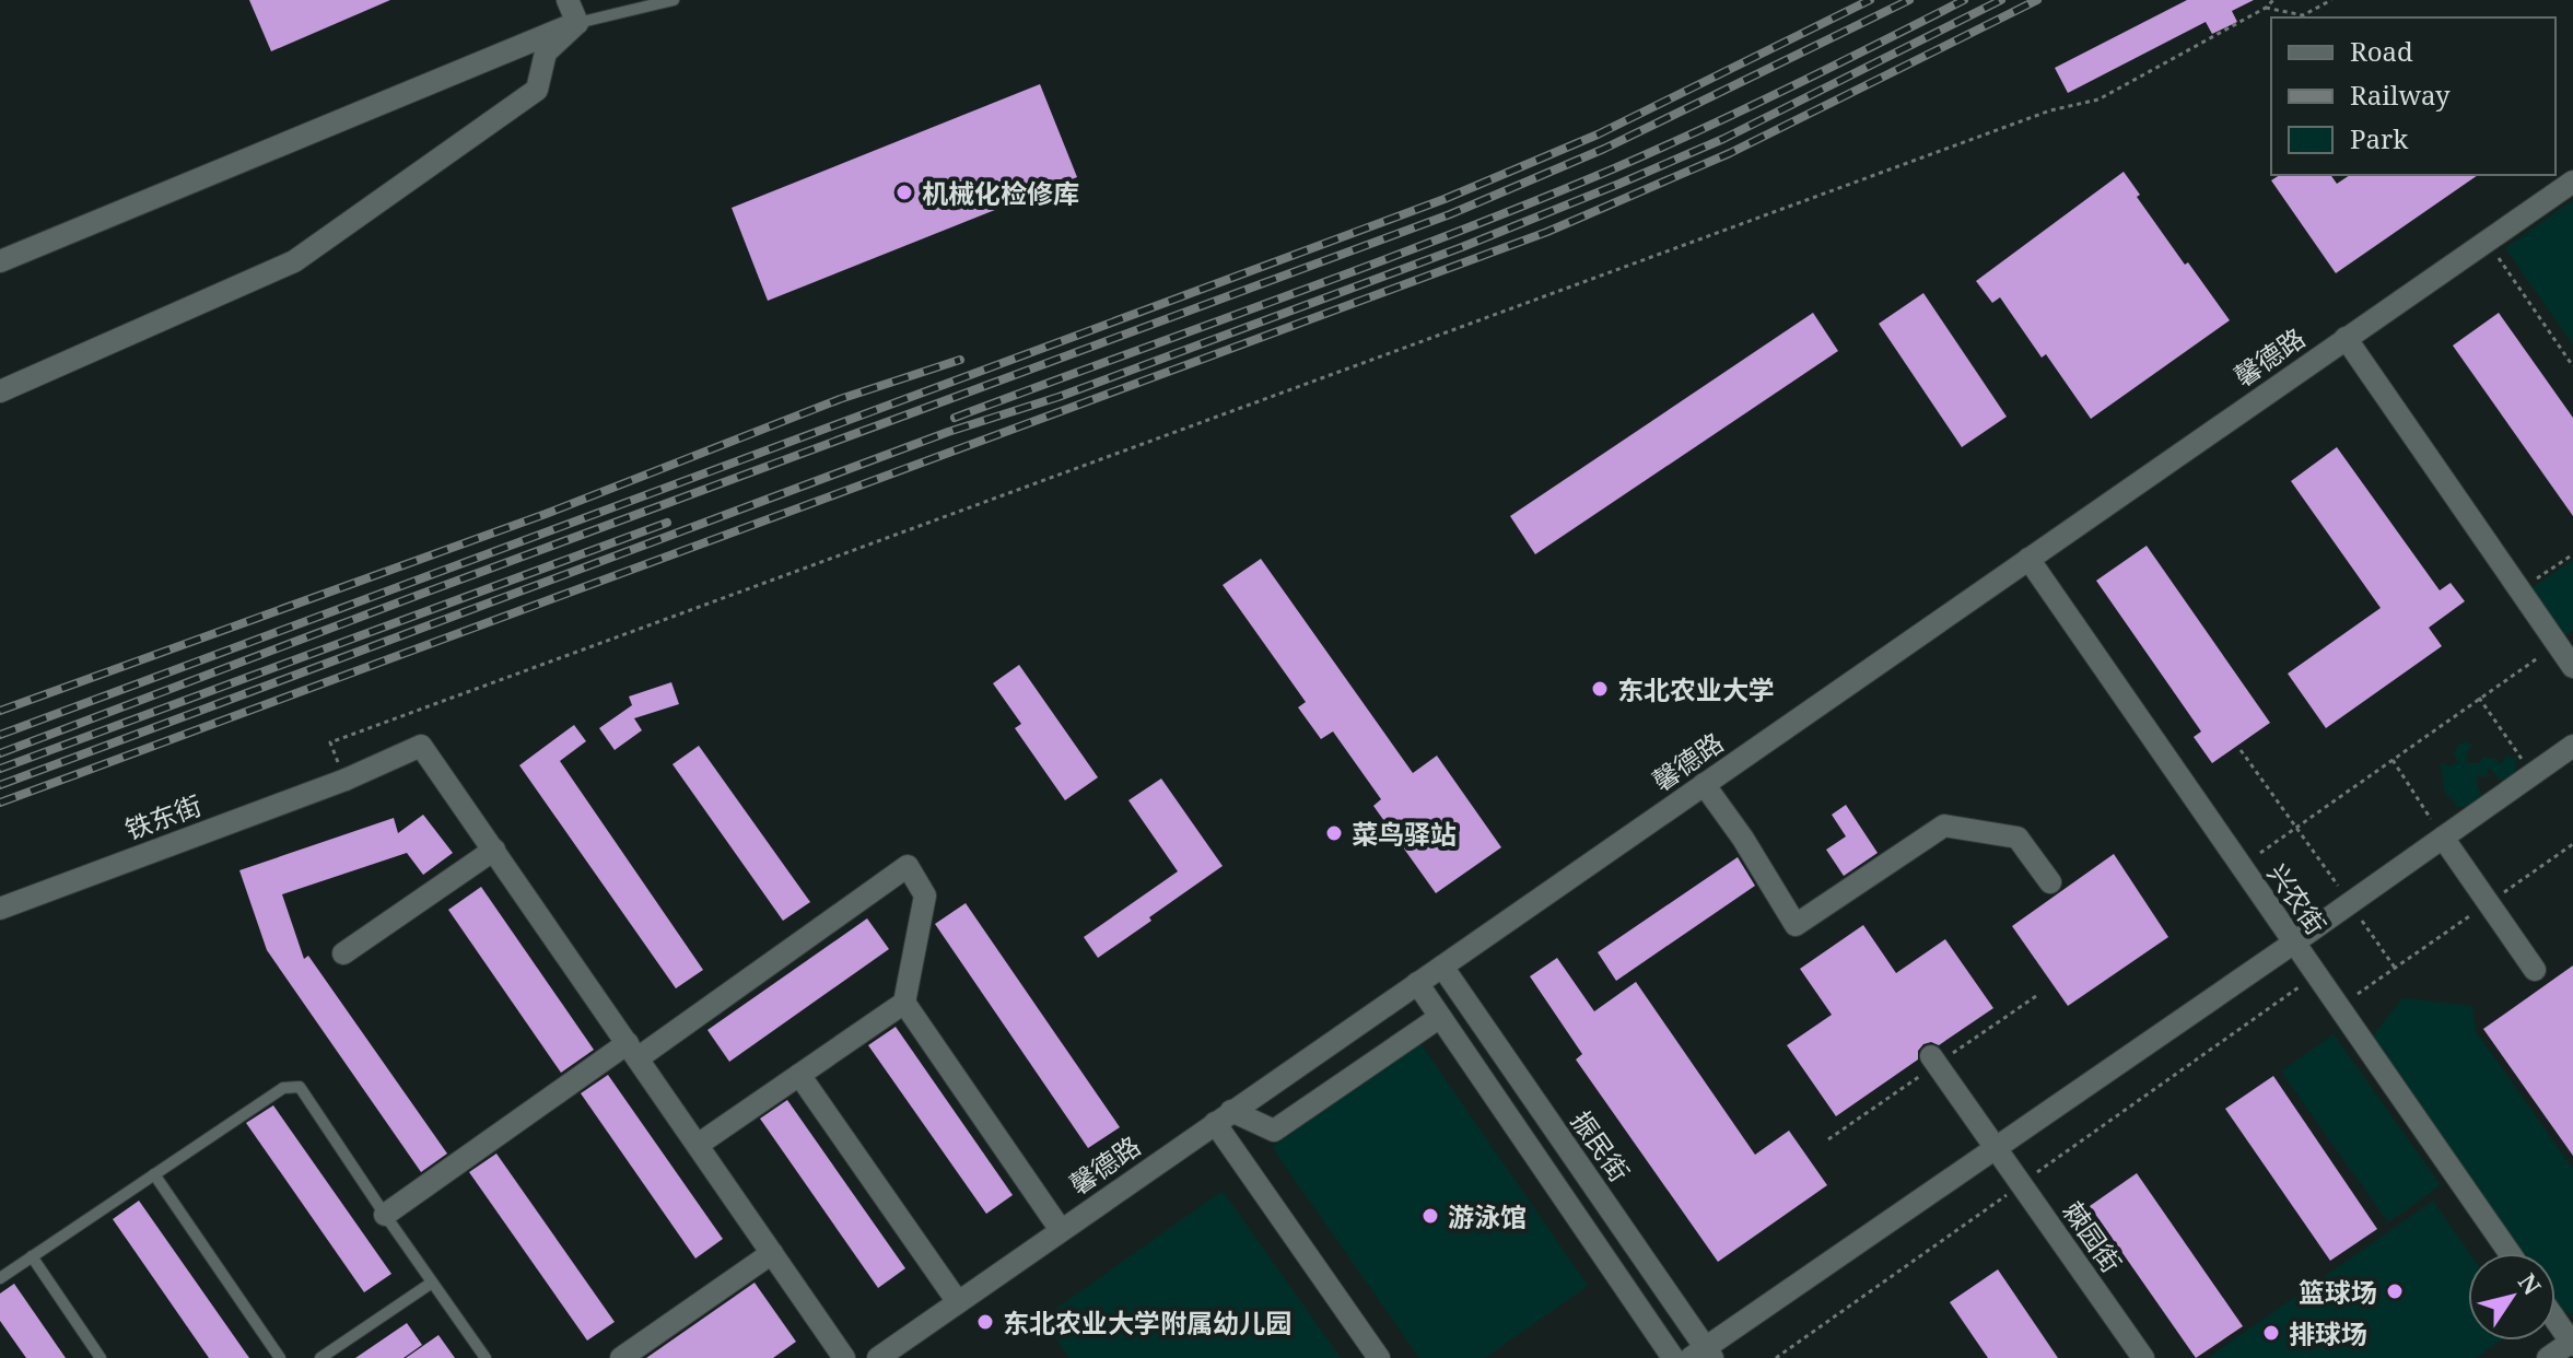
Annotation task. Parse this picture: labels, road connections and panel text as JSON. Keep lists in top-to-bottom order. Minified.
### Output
{"streets":{"street":["馨德路","铁东街","兴农街","振民街","棘园街"]},"crossings":[["馨德路","兴农街"],["馨德路","振民街"]],"places":["机械化检修库","东北农业大学","菜鸟驿站","游泳馆","篮球场","东北农业大学附属幼儿园","排球场"],"legend":["Road","Railway","Park"],"north":"top right"}
